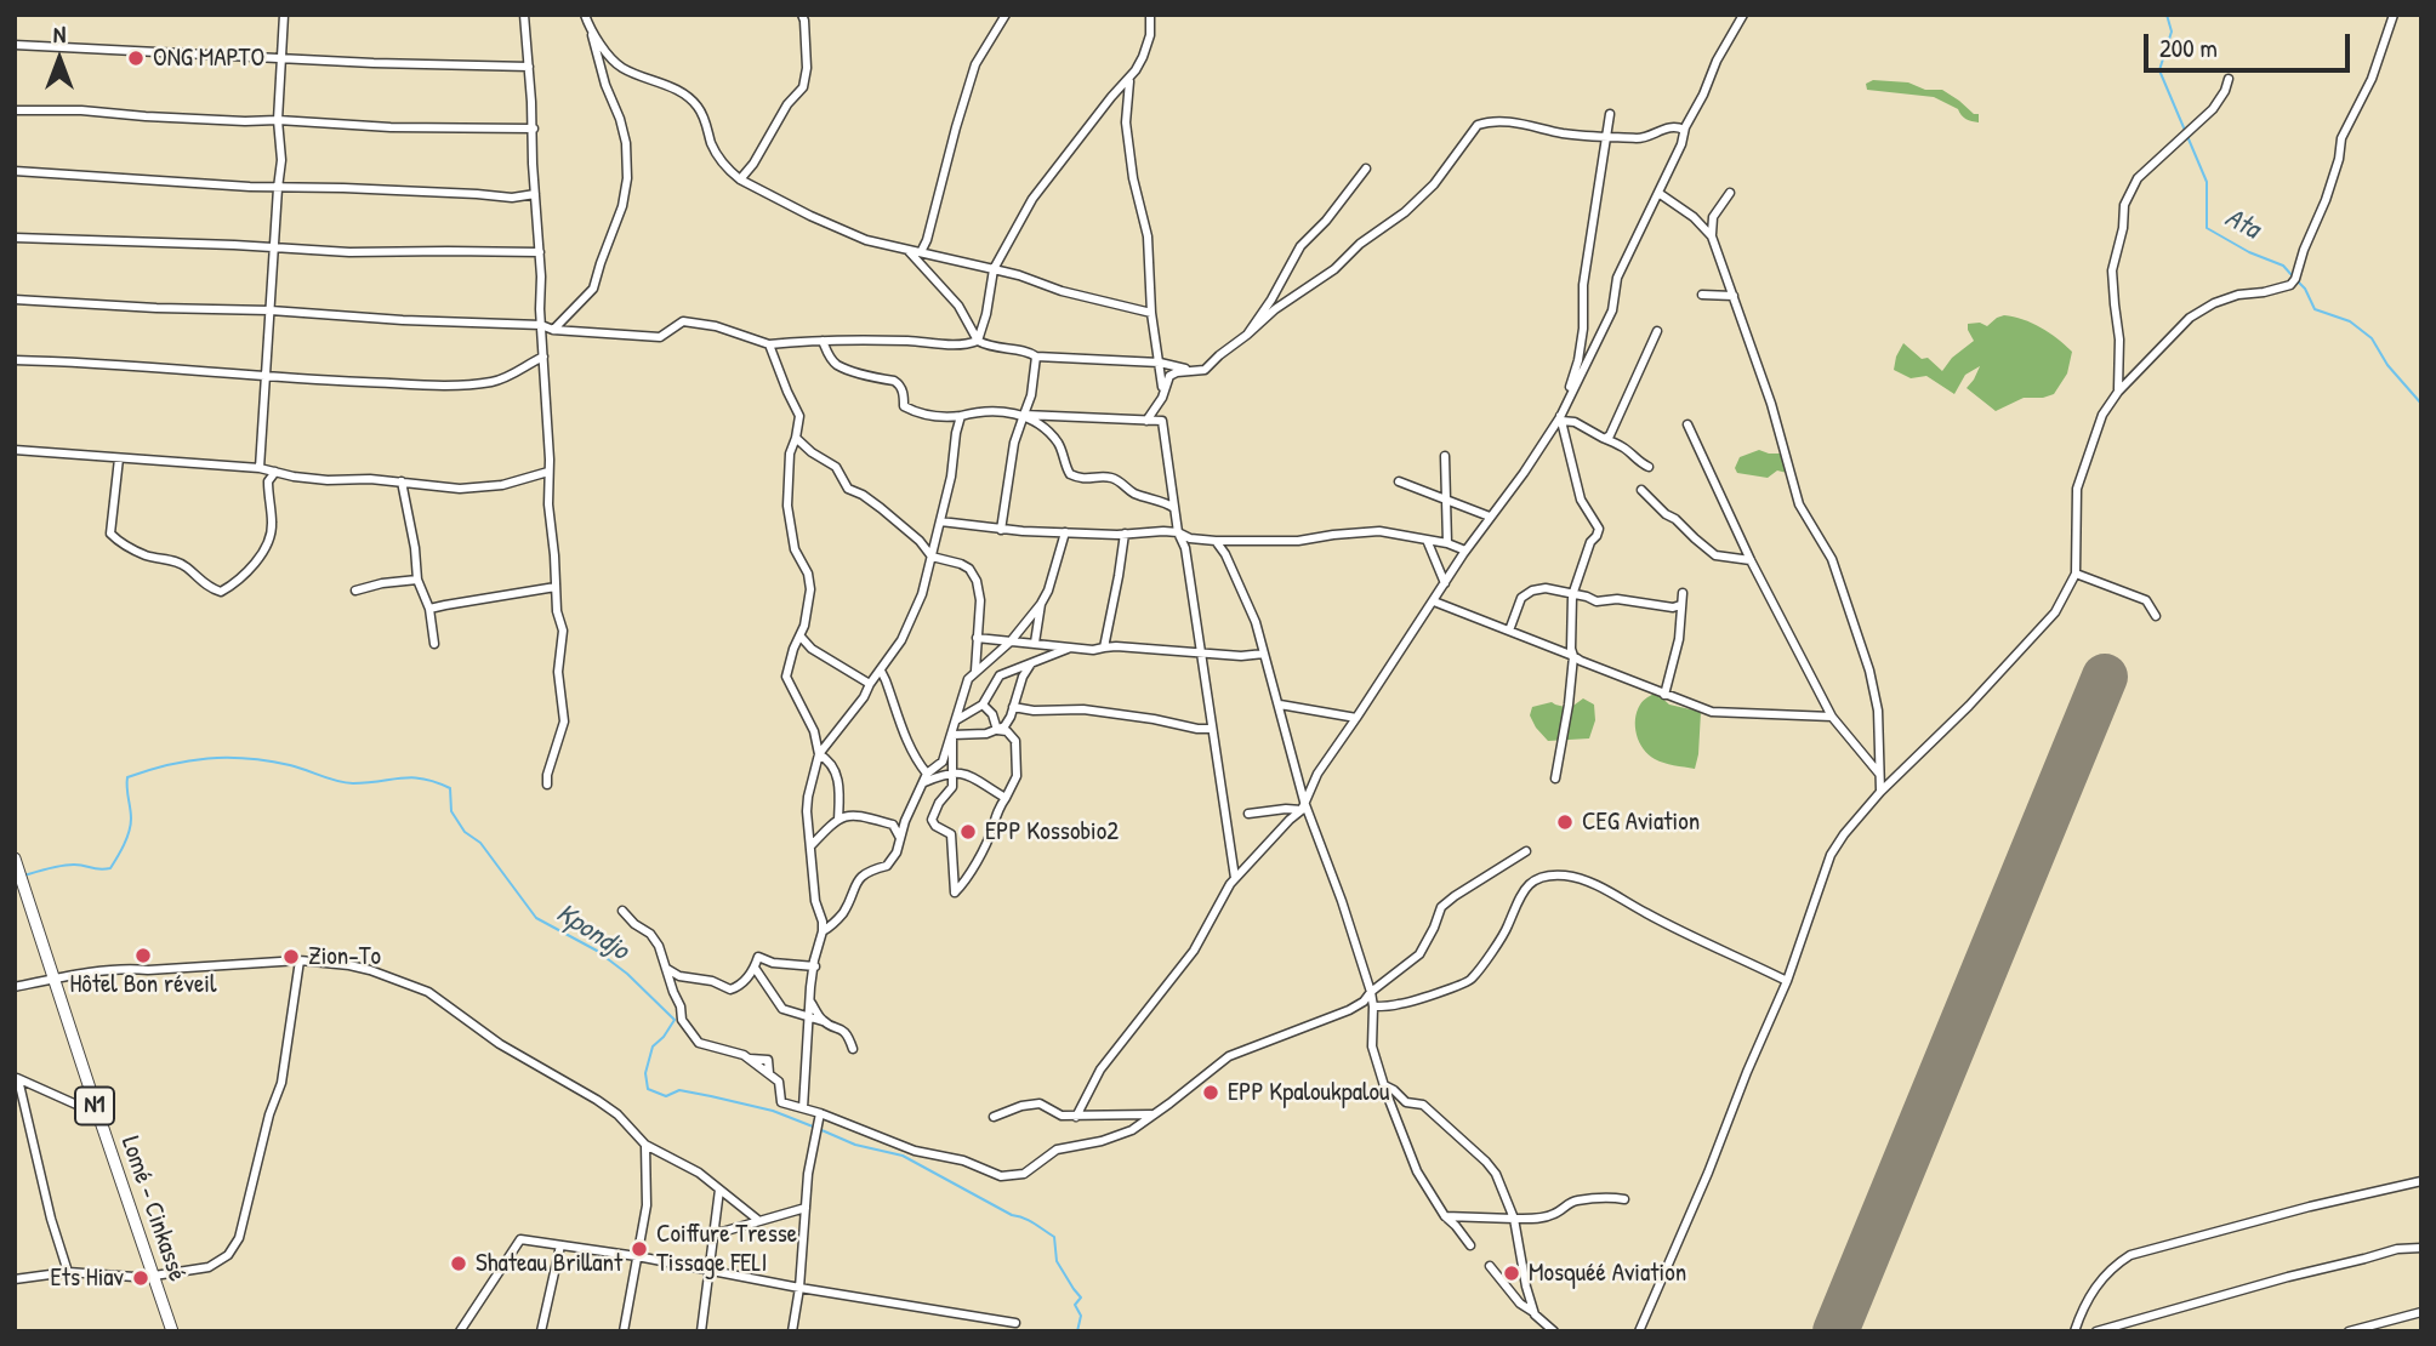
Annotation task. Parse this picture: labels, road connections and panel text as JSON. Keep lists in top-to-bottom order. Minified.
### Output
{"streets":{"highway":["N1","Lomé - Cinkassé"]},"water":["Ata","Kpondjo"],"places":["ONG MAPTO","CEG Aviation","EPP Kossobio2","Hôtel Bon réveil","Zion-To","EPP Kpaloukpalou","Coiffure Tresse Tissage FELI","Shateau Brillant","Mosquéé Aviation","Ets Hiav"],"scale_bar":"200 m","north":"top"}
